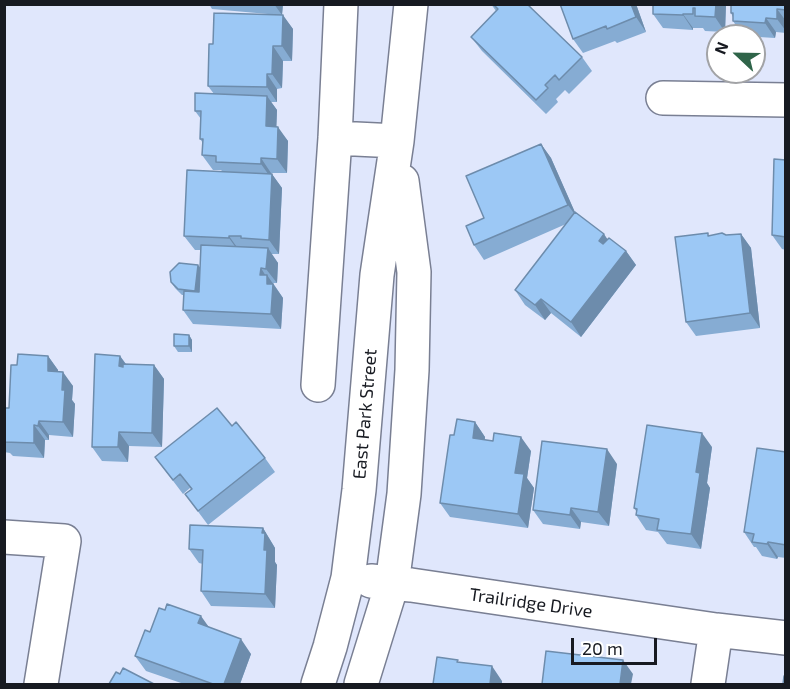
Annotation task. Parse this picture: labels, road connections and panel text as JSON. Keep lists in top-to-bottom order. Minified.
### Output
{"streets":{"street":["East Park Street","Trailridge Drive"]},"crossings":[["East Park Street","Trailridge Drive"]],"scale_bar":"20 m","north":"left"}
